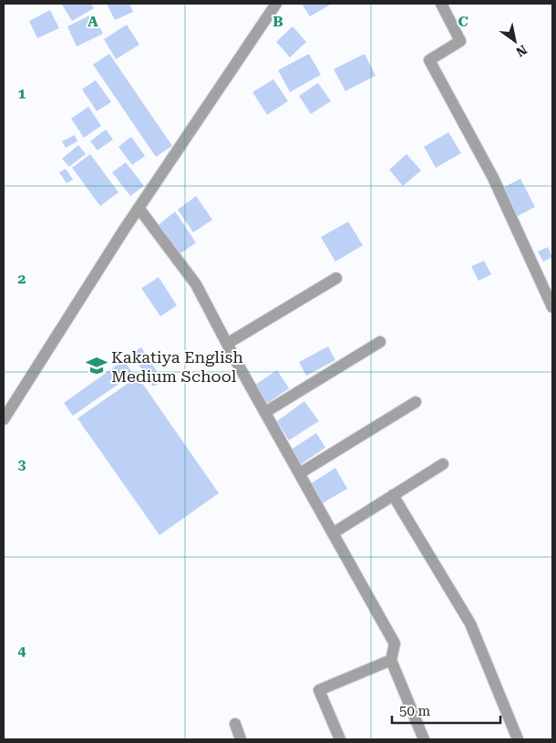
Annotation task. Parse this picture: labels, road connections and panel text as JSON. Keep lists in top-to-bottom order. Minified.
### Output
{"places":{"school or university":["Kakatiya English Medium School"]},"scale_bar":"50 m","north":"bottom right","grid":{"columns":["A","B","C"],"rows":["1","2","3","4"]}}
